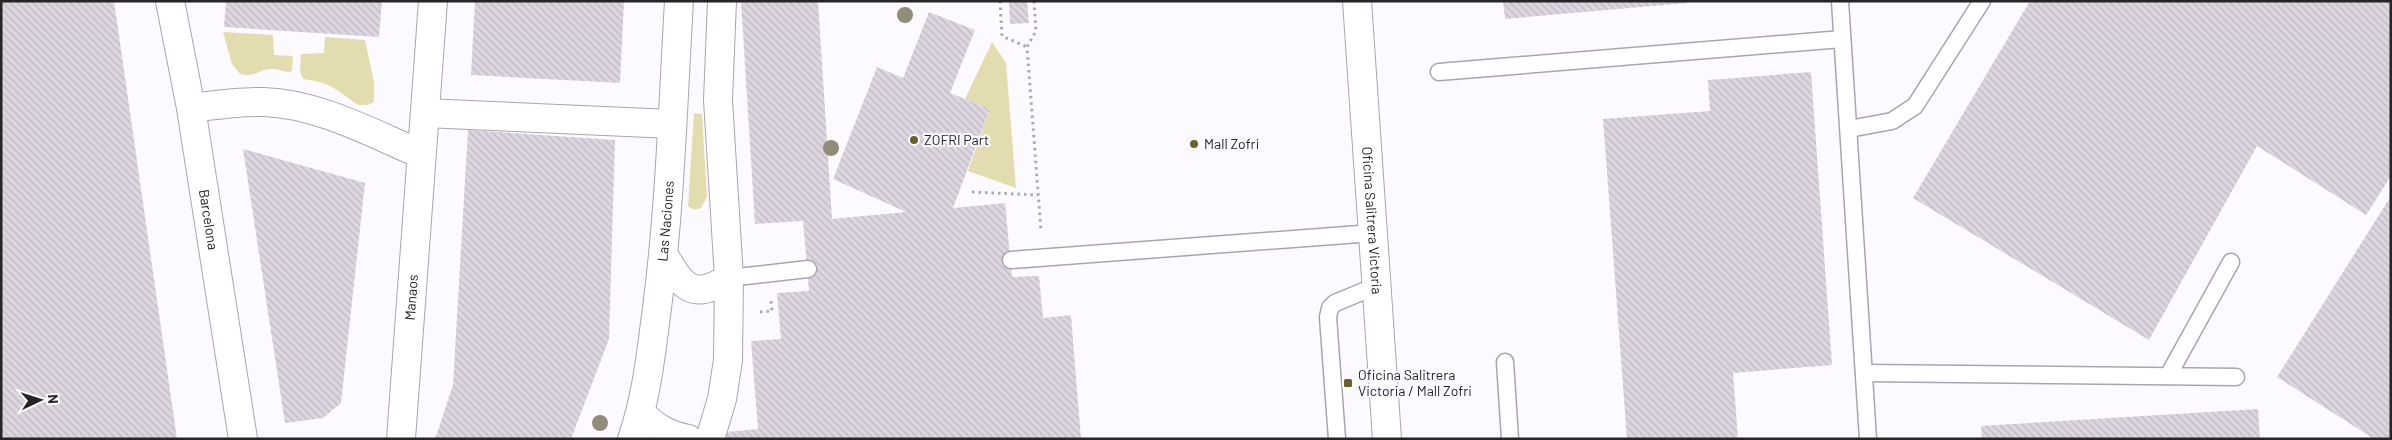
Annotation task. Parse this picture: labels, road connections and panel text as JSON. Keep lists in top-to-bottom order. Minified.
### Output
{"streets":{"street":["Barcelona","Oficina Salitrera Victoria","Las Naciones","Manaos"]},"places":{"other":["ZOFRI Part","Mall Zofri"],"transit":["Oficina Salitrera Victoria / Mall Zofri"]},"north":"right"}
